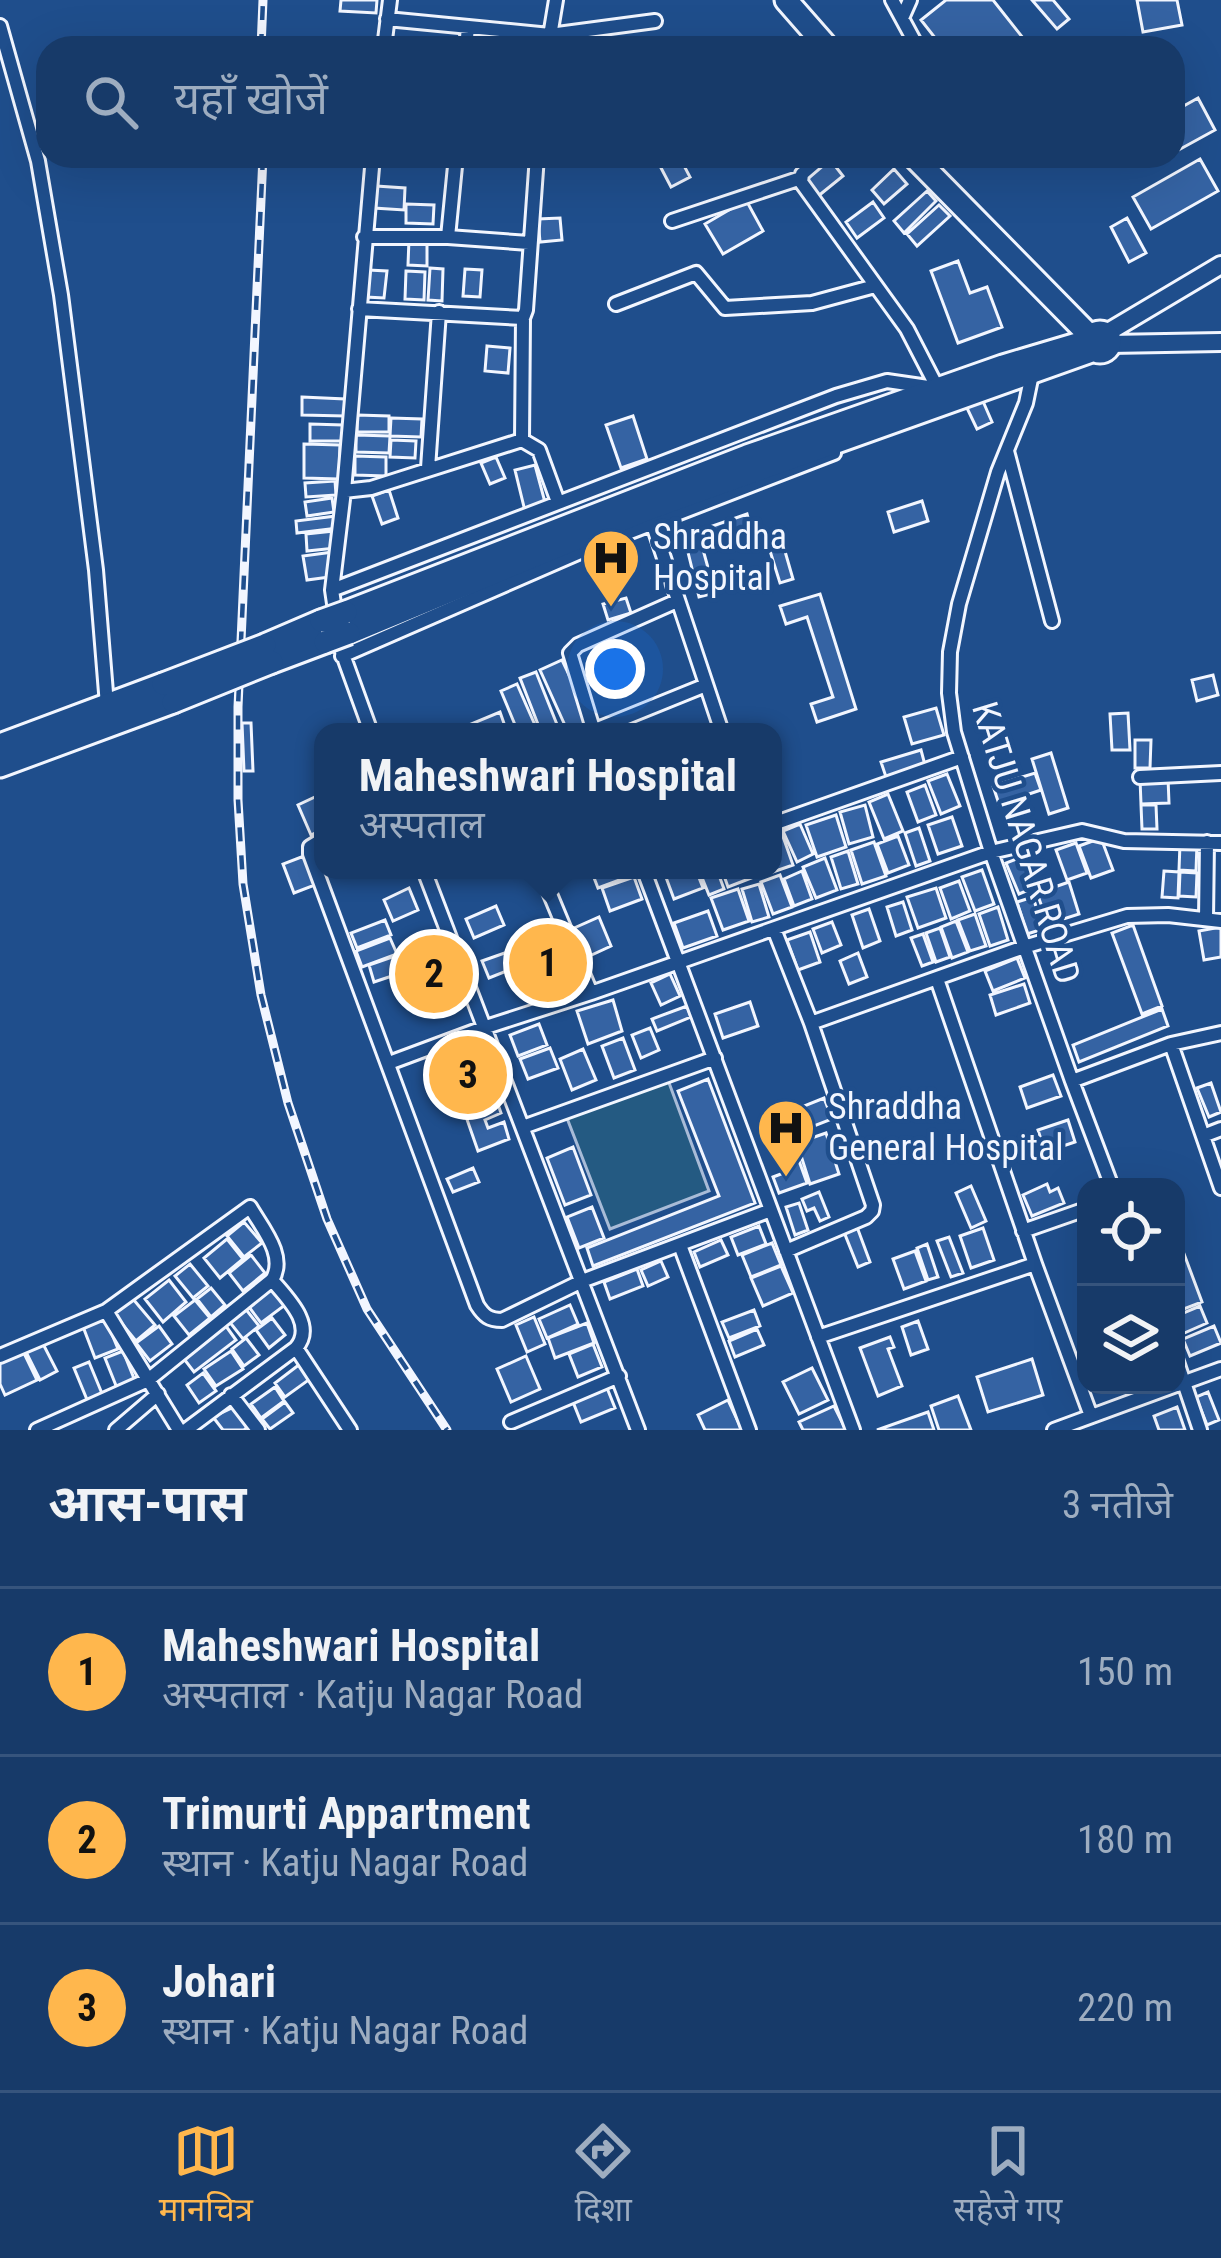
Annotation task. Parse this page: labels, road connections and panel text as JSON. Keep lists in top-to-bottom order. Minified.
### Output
{"streets":{"street":["KATJU NAGAR ROAD"]},"places":{"hospital":["Shraddha Hospital","Shraddha General Hospital"]},"page":{"search":"यहाँ खोजें","popup":["Maheshwari Hospital","अस्पताल"],"pins":["1","2","3"],"heading":["आस-पास","3 नतीजे"],"list":[{"mark":"1","name":"Maheshwari Hospital","note":"अस्पताल · Katju Nagar Road","value":"150 m"},{"mark":"2","name":"Trimurti Appartment","note":"स्थान · Katju Nagar Road","value":"180 m"},{"mark":"3","name":"Johari","note":"स्थान · Katju Nagar Road","value":"220 m"}],"nav":["मानचित्र","दिशा","सहेजे गए"]}}
